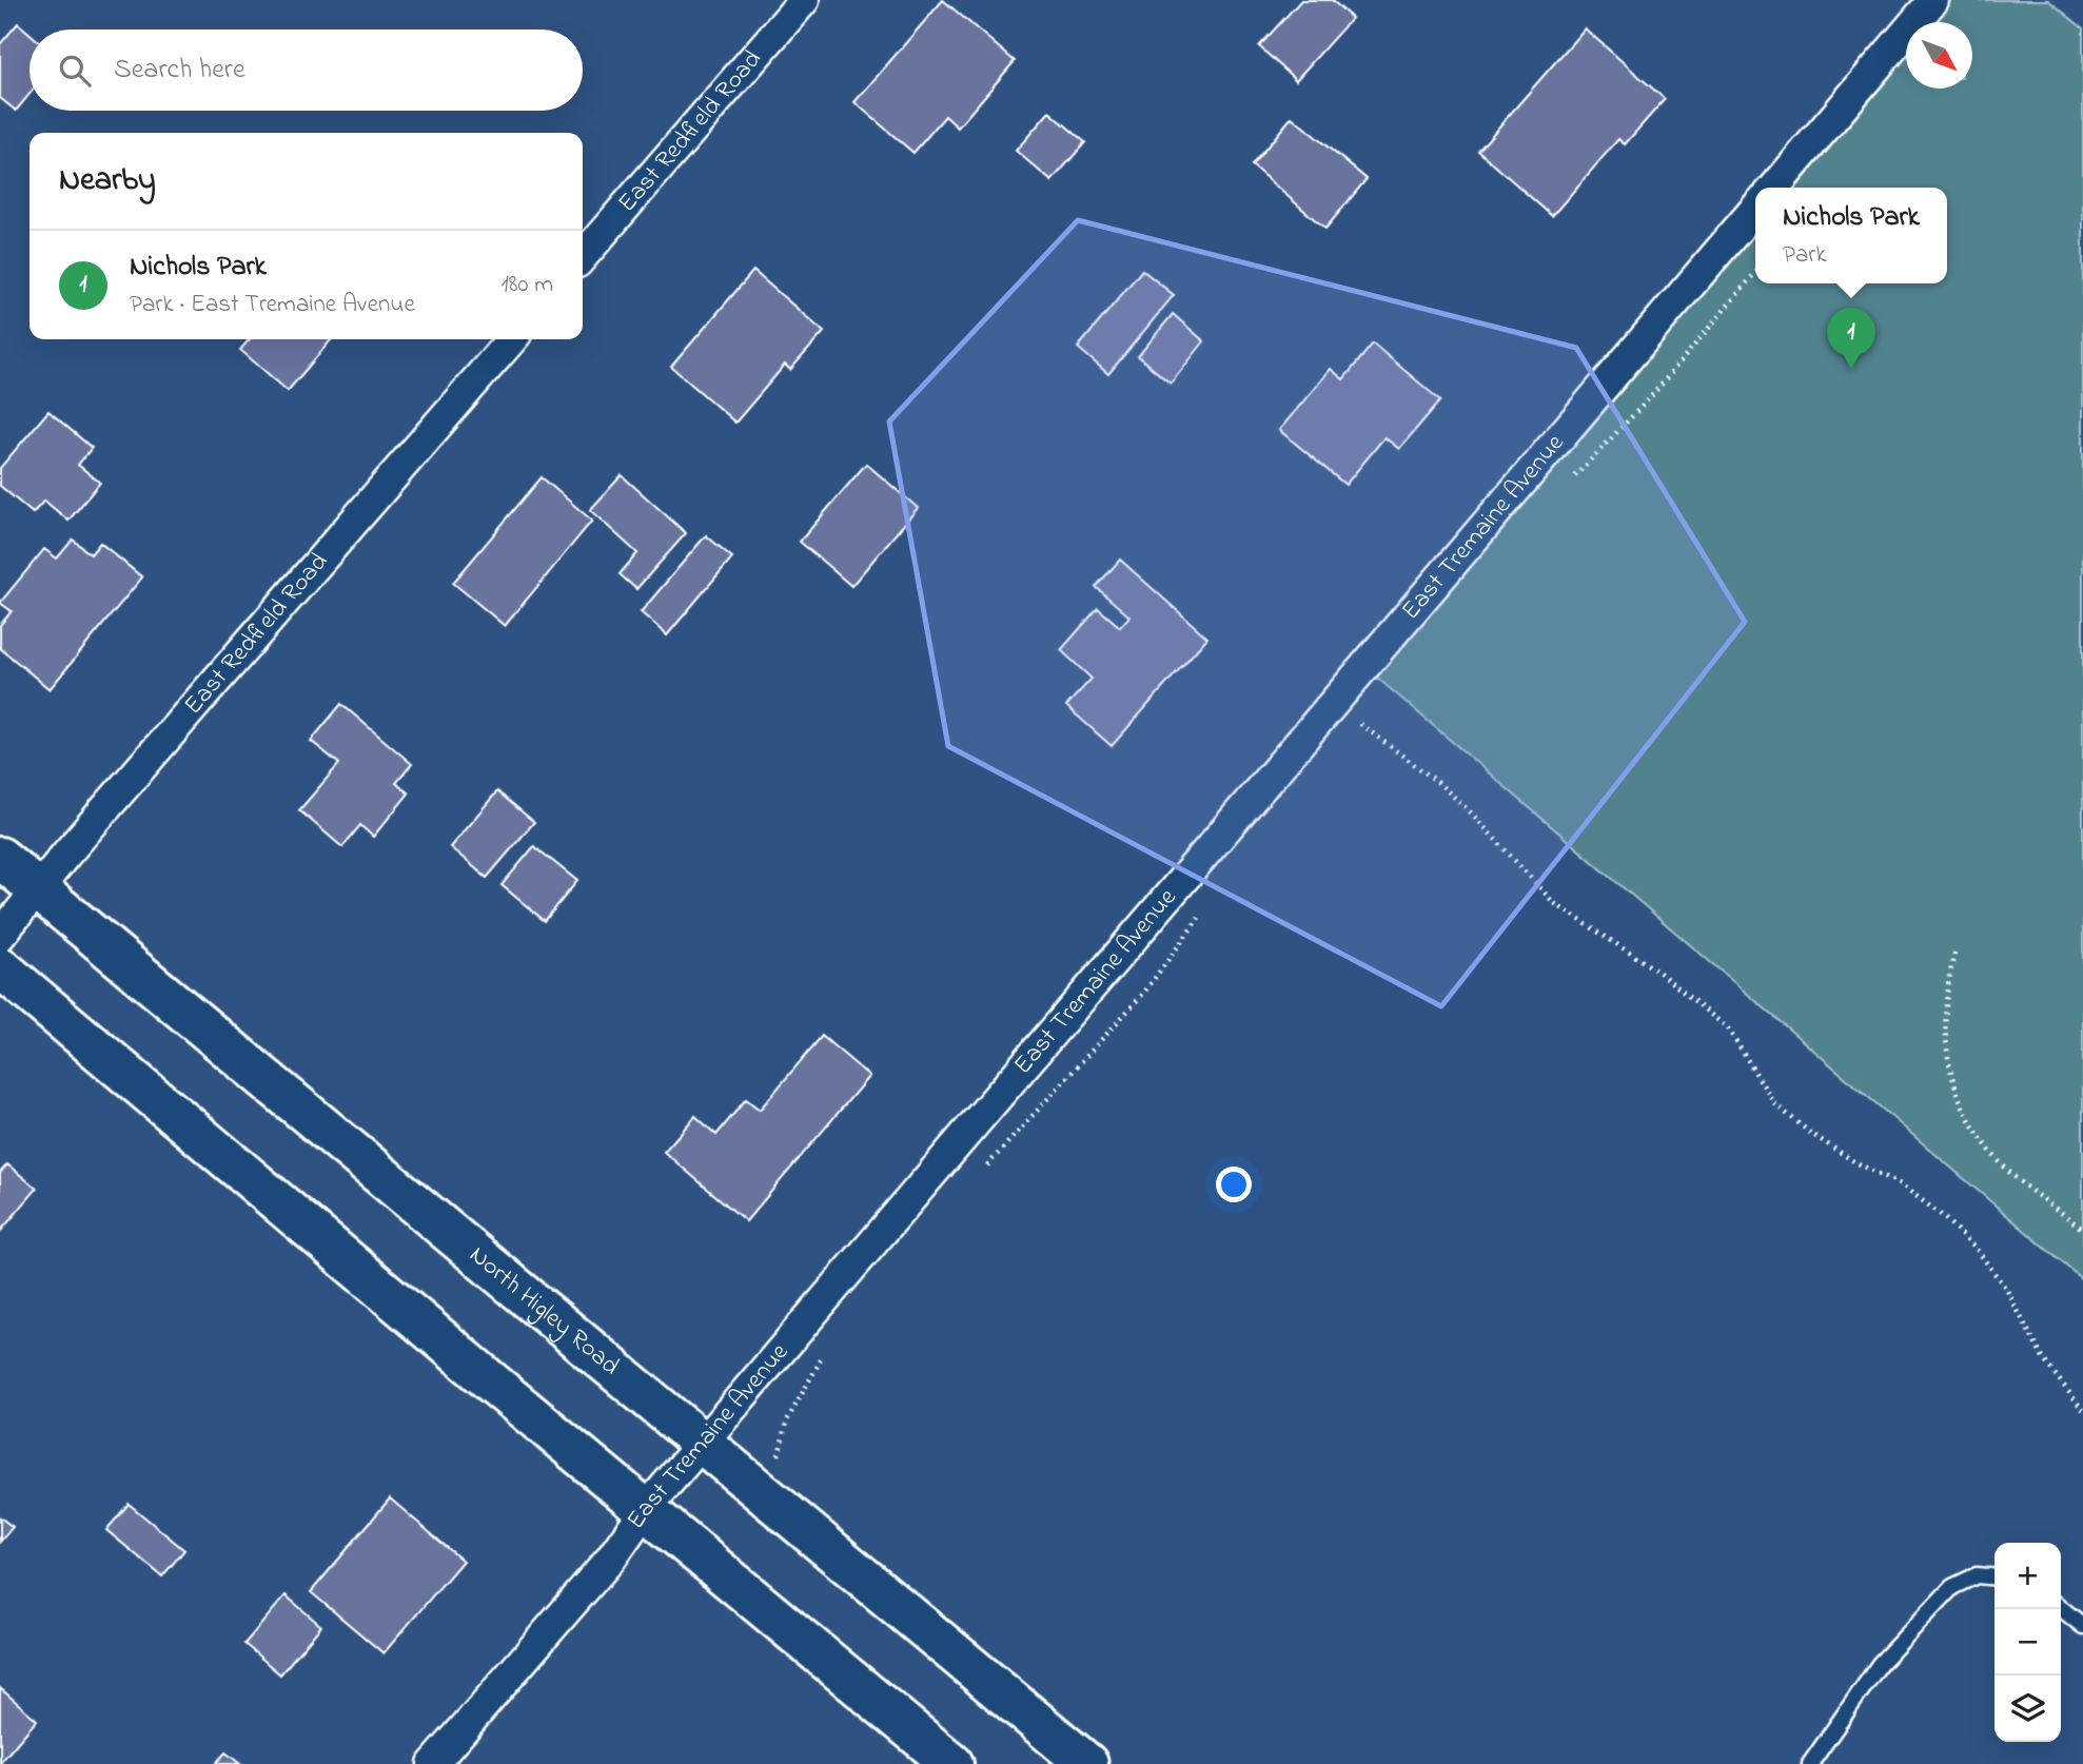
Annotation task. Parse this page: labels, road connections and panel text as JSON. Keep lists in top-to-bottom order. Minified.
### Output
{"streets":{"main road":["North Higley Road"],"street":["East Redfield Road","East Tremaine Avenue"]},"crossings":[["East Redfield Road","North Higley Road"],["East Tremaine Avenue","North Higley Road"]],"north":"bottom right","page":{"search":"Search here","heading":"Nearby","popup":["Nichols Park","Park"],"list":[{"mark":"1","name":"Nichols Park","note":"Park · East Tremaine Avenue","value":"180 m"}],"pins":"1","map_buttons":["+","−"]}}
